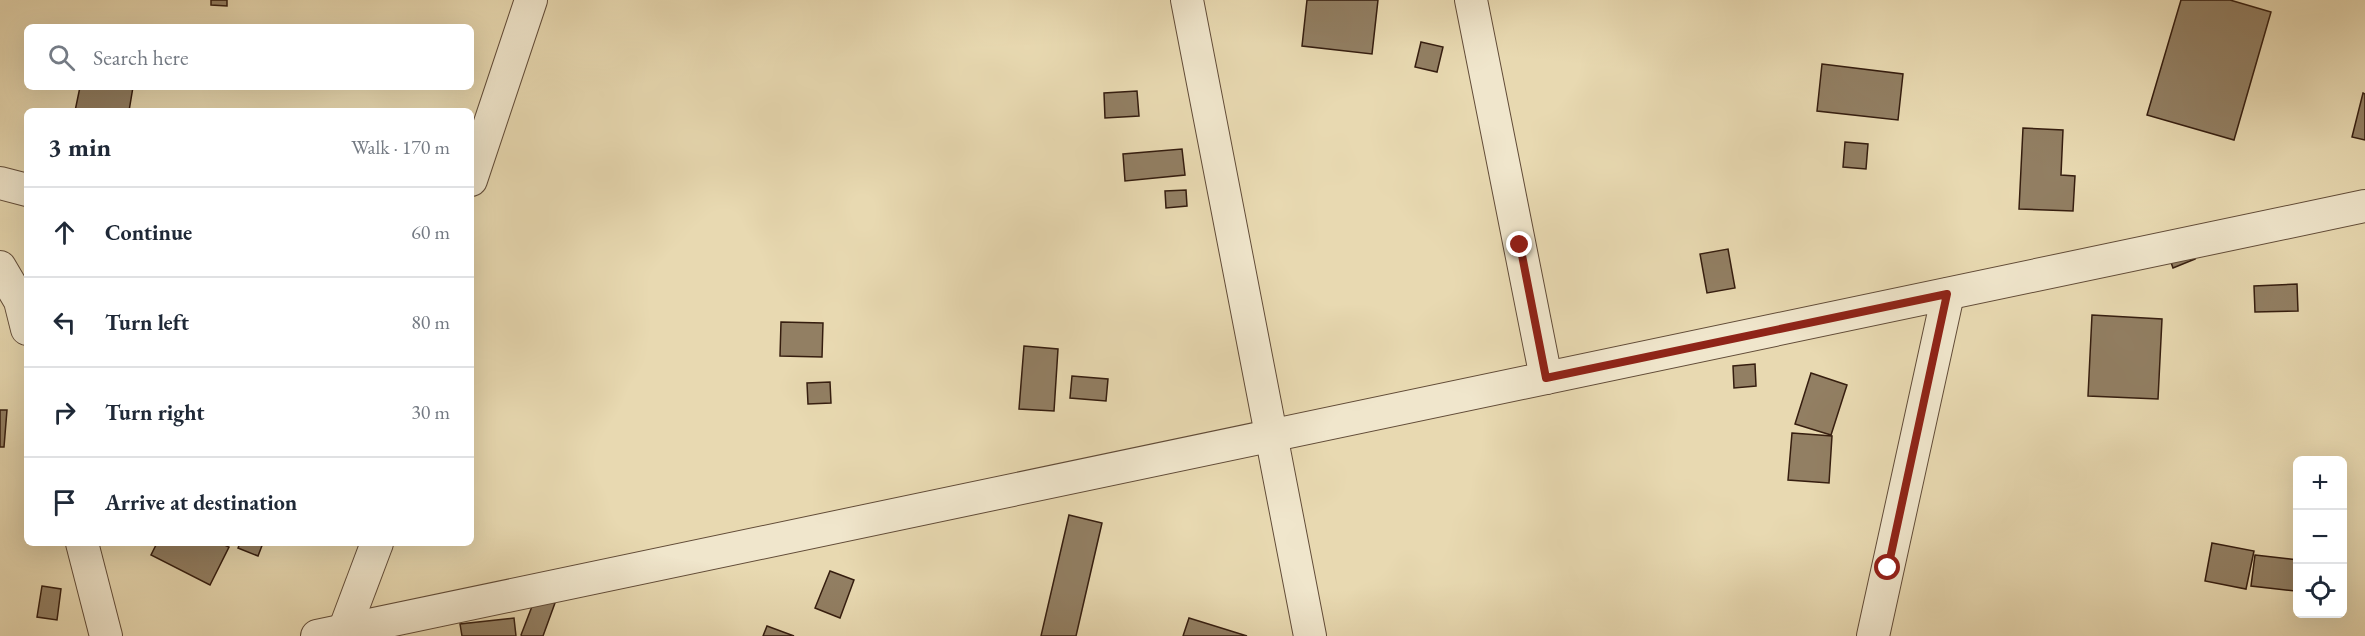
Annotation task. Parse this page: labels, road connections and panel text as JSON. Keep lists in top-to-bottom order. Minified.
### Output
{"page":{"search":"Search here","heading":["3 min","Walk · 170 m"],"list":[["Continue","60 m"],["Turn left","80 m"],["Turn right","30 m"],"Arrive at destination"],"map_buttons":["+","−"]}}
